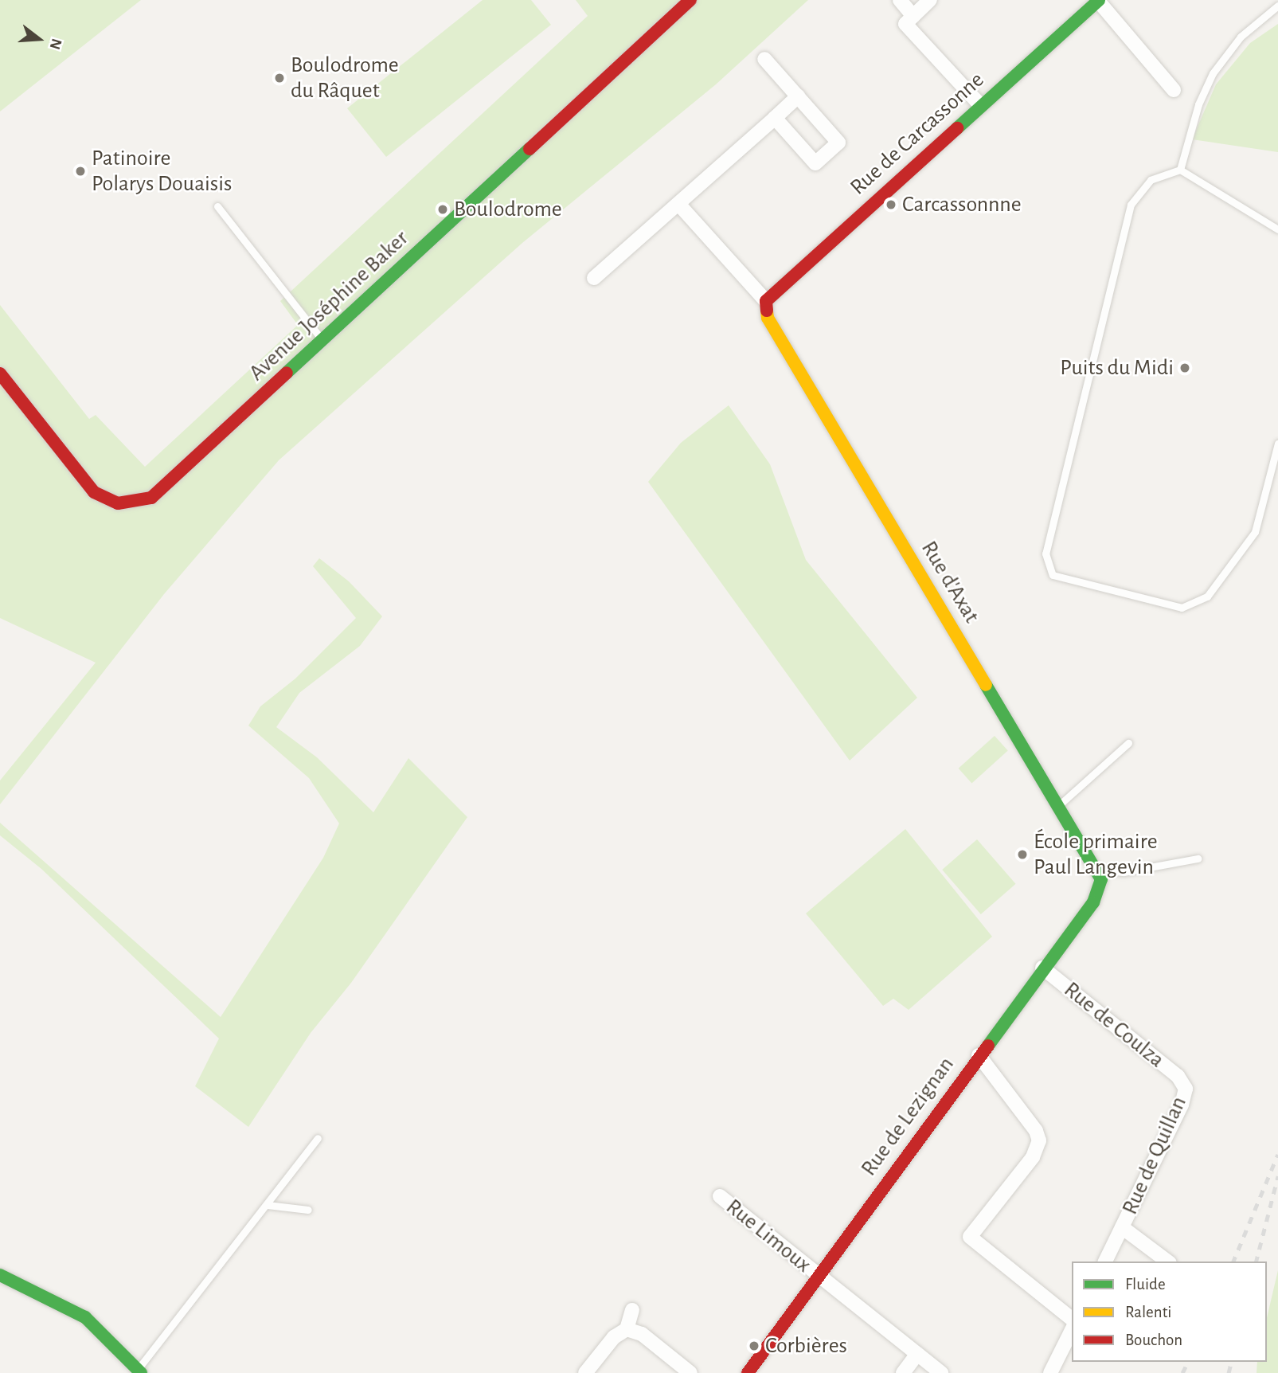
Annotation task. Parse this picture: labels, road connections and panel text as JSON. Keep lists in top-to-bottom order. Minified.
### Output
{"streets":{"street":["Rue de Carcassonne","Avenue Joséphine Baker","Rue d'Axat","Rue de Coulza","Rue de Lezignan","Rue de Quillan","Rue Limoux"]},"crossings":[["Rue de Carcassonne","Rue d'Axat"],["Rue d'Axat","Rue de Lezignan"],["Rue de Coulza","Rue de Lezignan"],["Rue de Coulza","Rue de Quillan"],["Rue de Lezignan","Rue Limoux"]],"places":["Boulodrome du Râquet","Patinoire Polarys Douaisis","Carcassonnne","Boulodrome","Puits du Midi","École primaire Paul Langevin","Corbières"],"legend":["Fluide","Ralenti","Bouchon"],"north":"right"}
